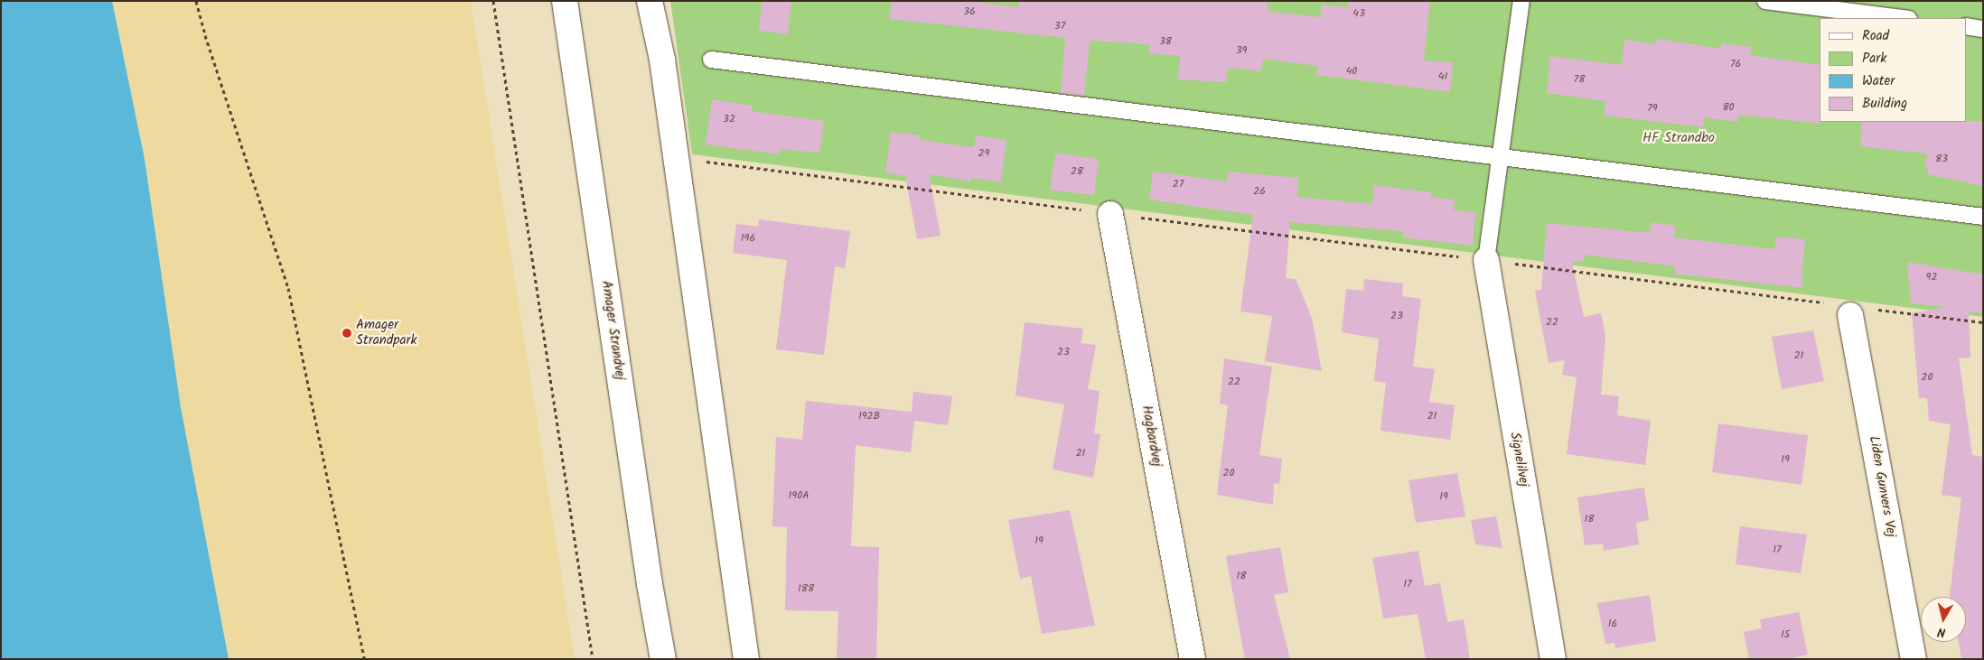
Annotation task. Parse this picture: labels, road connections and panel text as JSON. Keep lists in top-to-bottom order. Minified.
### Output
{"streets":{"street":["Amager Strandvej","Hagbardvej","Signelilvej","Liden Gunvers Vej"]},"parks":["HF Strandbo"],"places":["Amager Strandpark"],"house_numbers":["36","43","37","38","39","76","40","41","78","80","79","32","29","83","28","27","26","196","92","23","22","23","21","20","22","192B","21","21","19","20","190A","19","18","19","17","18","17","188","16","15"],"legend":["Road","Park","Water","Building"],"north":"bottom"}
